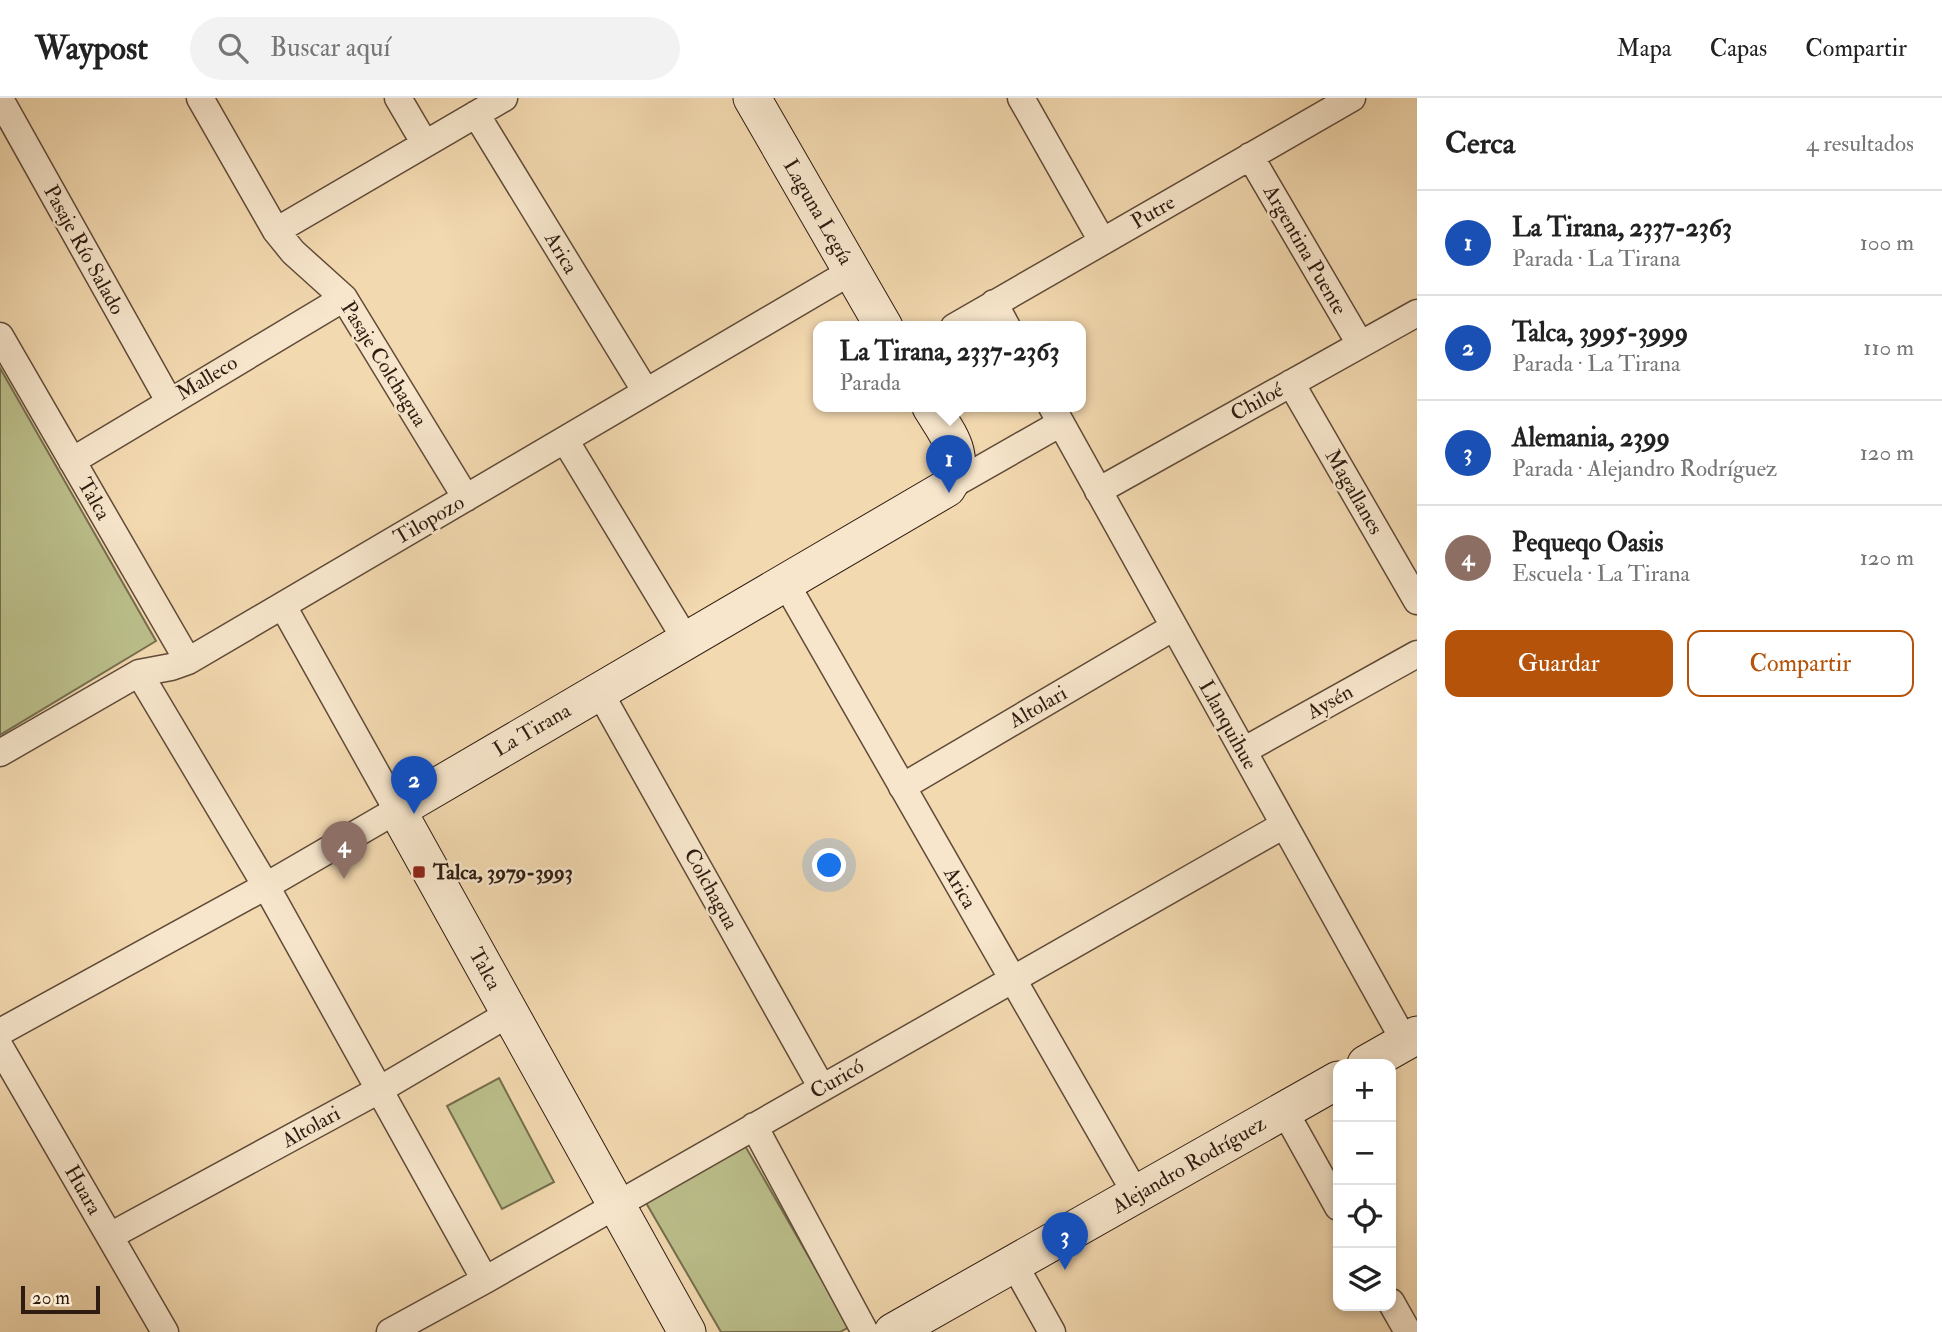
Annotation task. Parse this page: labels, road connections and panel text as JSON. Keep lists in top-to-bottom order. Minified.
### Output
{"streets":{"street":["Laguna Legía","Putre","Pasaje Río Salado","Argentina Puente","Arica","Pasaje Colchagua","Malleco","Chiloé","Magallanes","Talca","Tilopozo","Aysén","Altolari","Llanquihue","La Tirana","Colchagua","Curicó","Alejandro Rodríguez","Huara"]},"crossings":[["Laguna Legía","Tilopozo"],["Putre","Argentina Puente"],["Pasaje Río Salado","Malleco"],["Argentina Puente","Chiloé"],["Arica","Tilopozo"],["Arica","Altolari"],["Arica","La Tirana"],["Arica","Curicó"],["Arica","Alejandro Rodríguez"],["Pasaje Colchagua","Malleco"],["Pasaje Colchagua","Tilopozo"],["Malleco","Talca"],["Chiloé","Magallanes"],["Chiloé","Llanquihue"],["Talca","Tilopozo"],["Talca","Altolari"],["Talca","La Tirana"],["Talca","Curicó"],["Aysén","Llanquihue"],["Altolari","Llanquihue"],["Altolari","Huara"],["Llanquihue","La Tirana"],["Llanquihue","Curicó"],["La Tirana","Colchagua"],["Colchagua","Curicó"]],"places":{"transit":["Talca, 3979-3993"]},"scale_bar":"20 m","page":{"header":"Waypost","search":"Buscar aquí","nav":["Mapa","Capas","Compartir"],"heading":["Cerca","4 resultados"],"list":[{"mark":"1","name":"La Tirana, 2337-2363","note":"Parada · La Tirana","value":"100 m"},{"mark":"2","name":"Talca, 3995-3999","note":"Parada · La Tirana","value":"110 m"},{"mark":"3","name":"Alemania, 2399","note":"Parada · Alejandro Rodríguez","value":"120 m"},{"mark":"4","name":"Pequeqo Oasis","note":"Escuela · La Tirana","value":"120 m"}],"popup":["La Tirana, 2337-2363","Parada"],"pins":["1","2","4","3"],"buttons":["Guardar","Compartir"],"map_buttons":["+","−"],"scale":"20 m"}}
